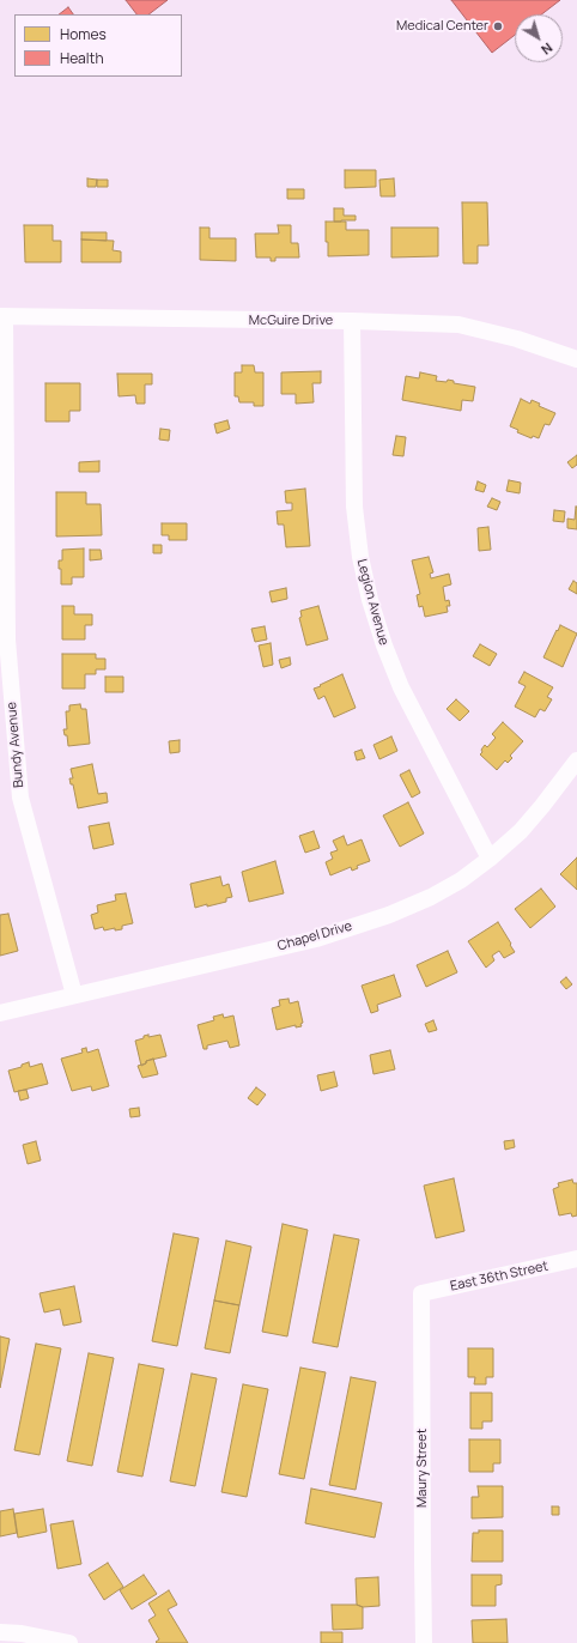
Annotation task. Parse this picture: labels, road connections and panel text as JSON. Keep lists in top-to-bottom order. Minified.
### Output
{"streets":{"street":["McGuire Drive","Legion Avenue","Bundy Avenue","Chapel Drive","East 36th Street","Maury Street"]},"crossings":[["McGuire Drive","Legion Avenue"],["McGuire Drive","Bundy Avenue"],["Legion Avenue","Chapel Drive"],["Bundy Avenue","Chapel Drive"],["East 36th Street","Maury Street"]],"places":["Medical Center"],"legend":["Homes","Health"],"north":"bottom right"}
